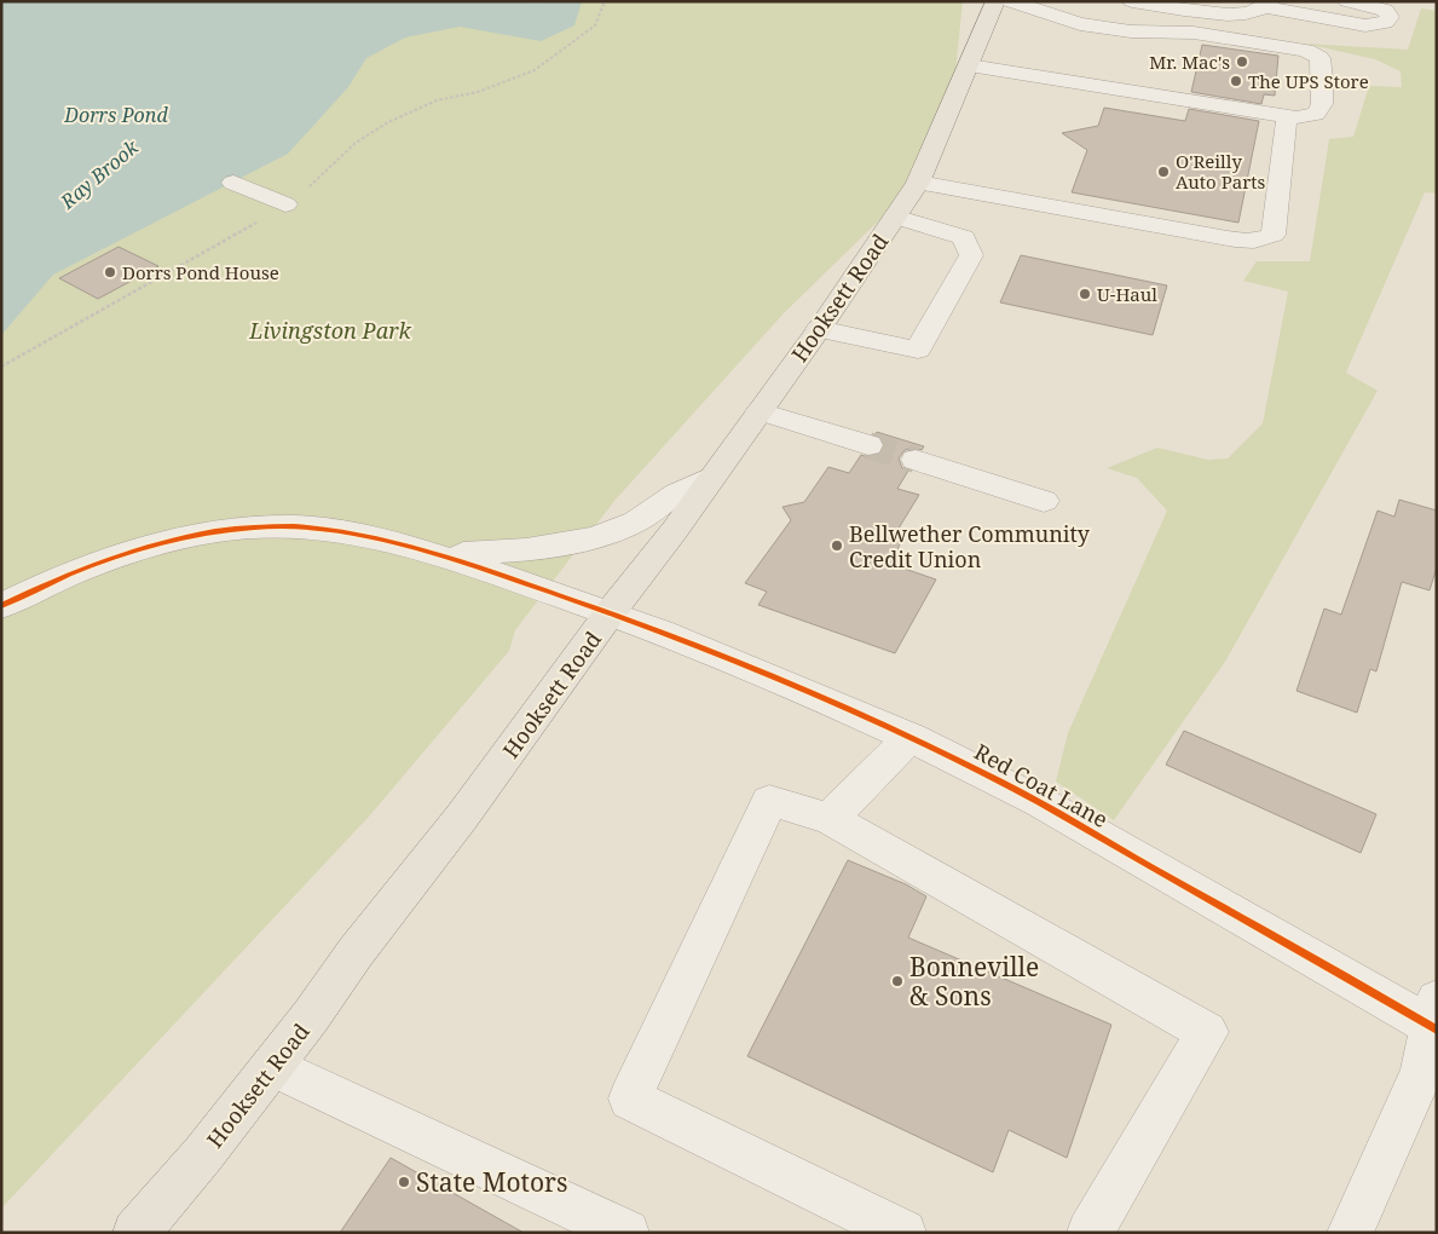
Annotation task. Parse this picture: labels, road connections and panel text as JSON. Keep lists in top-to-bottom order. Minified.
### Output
{"streets":{"main road":["Hooksett Road"],"street":["Red Coat Lane"]},"crossings":[["Hooksett Road","Red Coat Lane"]],"water":["Dorrs Pond","Ray Brook"],"parks":["Livingston Park"],"places":["Mr. Mac's","The UPS Store","O'Reilly Auto Parts","Dorrs Pond House","U-Haul","Bellwether Community Credit Union","Bonneville & Sons","State Motors"]}
